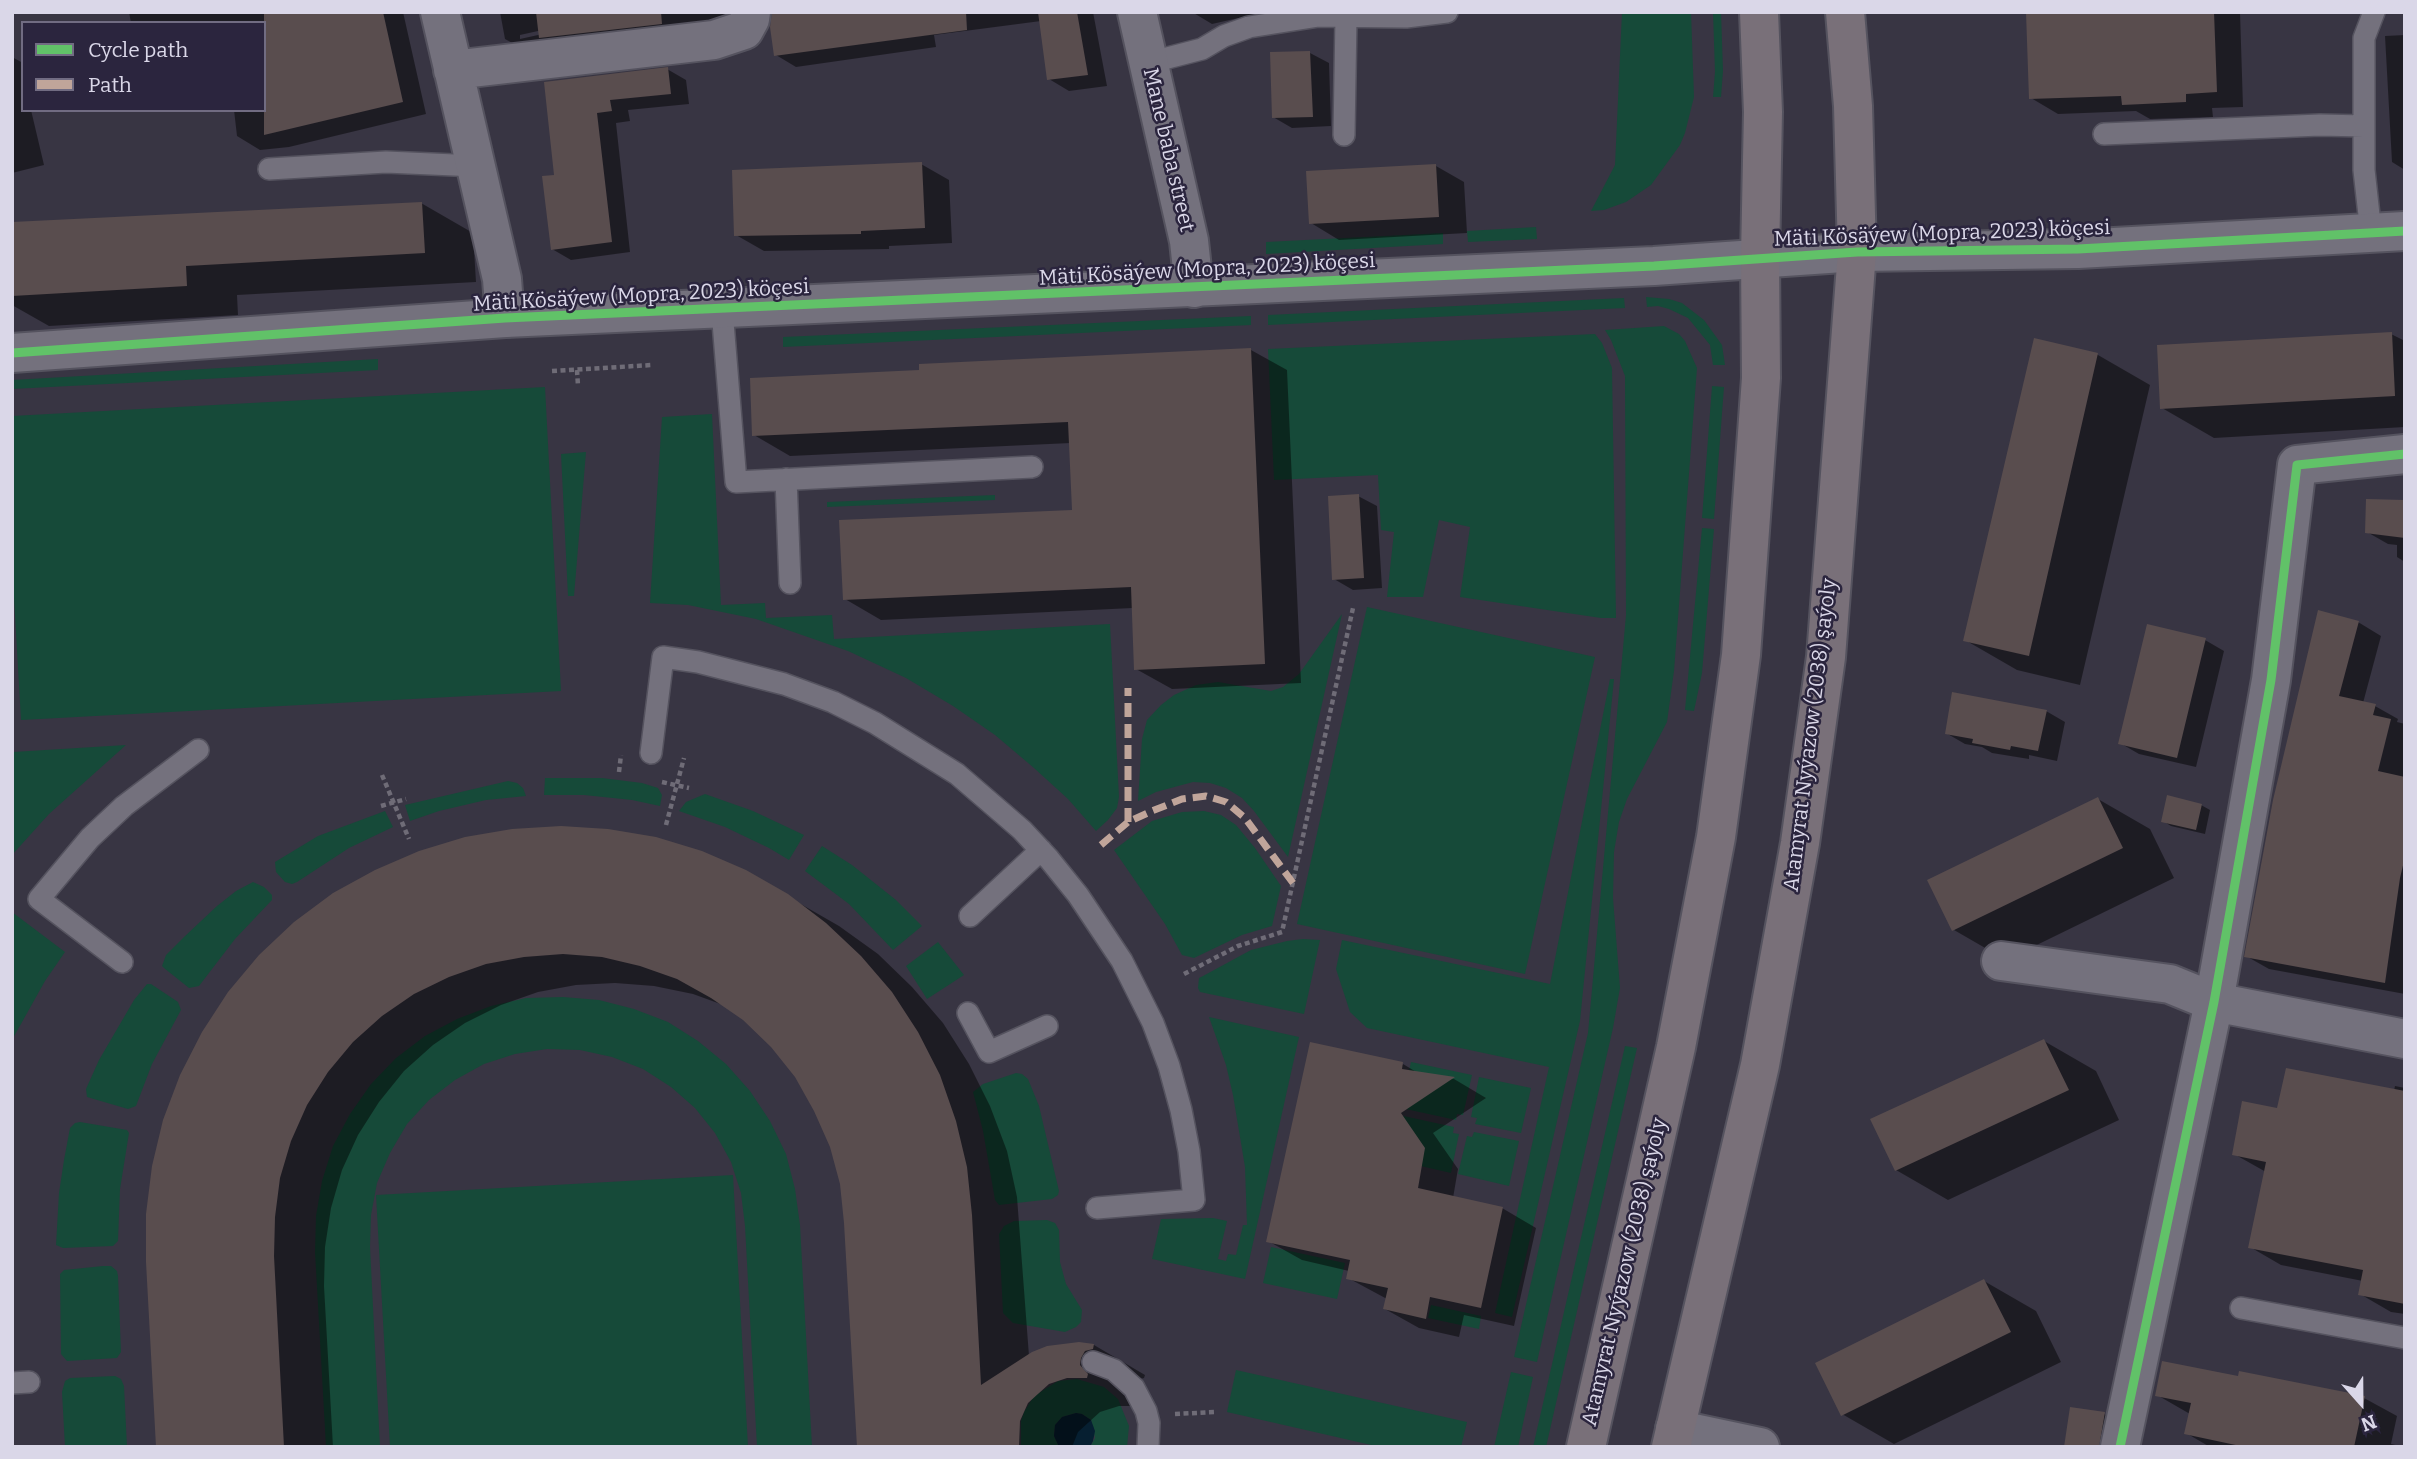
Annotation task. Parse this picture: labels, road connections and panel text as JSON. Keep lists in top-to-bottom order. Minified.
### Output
{"streets":{"main road":["Atamyrat Nyýazow (2038) şaýoly"],"street":["Mane baba street","Mäti Kösäýew (Mopra, 2023) köçesi"]},"crossings":[["Mane baba street","Mäti Kösäýew (Mopra, 2023) köçesi"],["Mäti Kösäýew (Mopra, 2023) köçesi","Atamyrat Nyýazow (2038) şaýoly"]],"legend":["Cycle path","Path"],"north":"bottom"}
